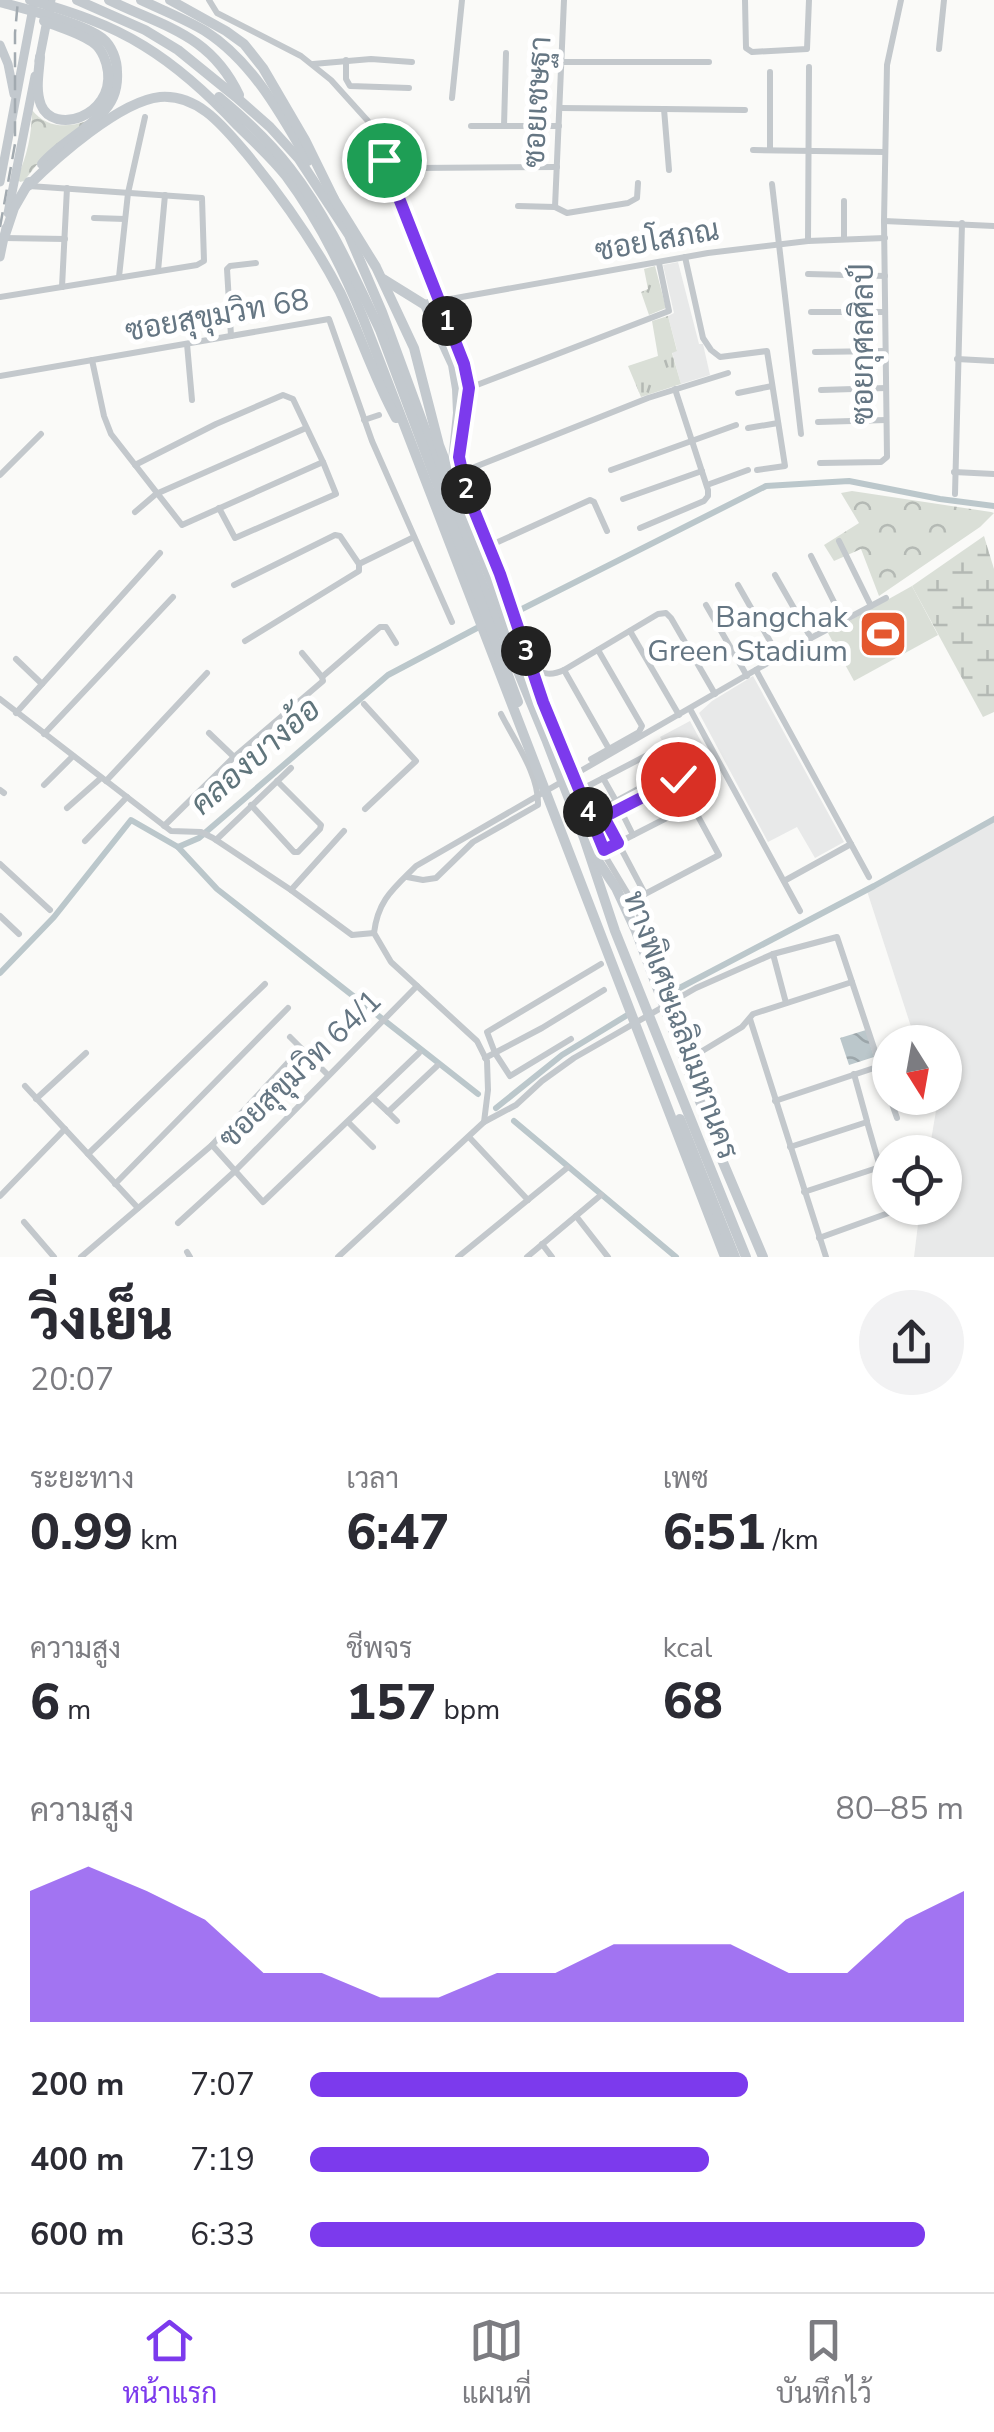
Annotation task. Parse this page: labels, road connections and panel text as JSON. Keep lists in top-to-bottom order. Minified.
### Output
{"streets":{"highway":["ทางพิเศษเฉลิมมหานคร"],"street":["ซอยเชษฐา","ซอยโสภณ","ซอยสุขุมวิท 68","ซอยกุศลศิลป์","ซอยสุขุมวิท 64/1"]},"crossings":[["ซอยโสภณ","ซอยกุศลศิลป์"]],"water":["คลองบางอ้อ"],"places":{"sports":["Bangchak Green Stadium"]},"north":"bottom","page":{"pins":["1","2","3","4"],"heading":["วิ่งเย็น","20:07"],"stats":[["ระยะทาง","0.99 km"],["เวลา","6:47"],["เพซ","6:51 /km"],["ความสูง","6 m"],["ชีพจร","157 bpm"],["kcal","68"]],"chart":["ความสูง","80–85 m"],"list":[{"name":"200 m","note":"7:07"},{"name":"400 m","note":"7:19"},{"name":"600 m","note":"6:33"}],"tabs":["หน้าแรก","แผนที่","บันทึกไว้"]}}
